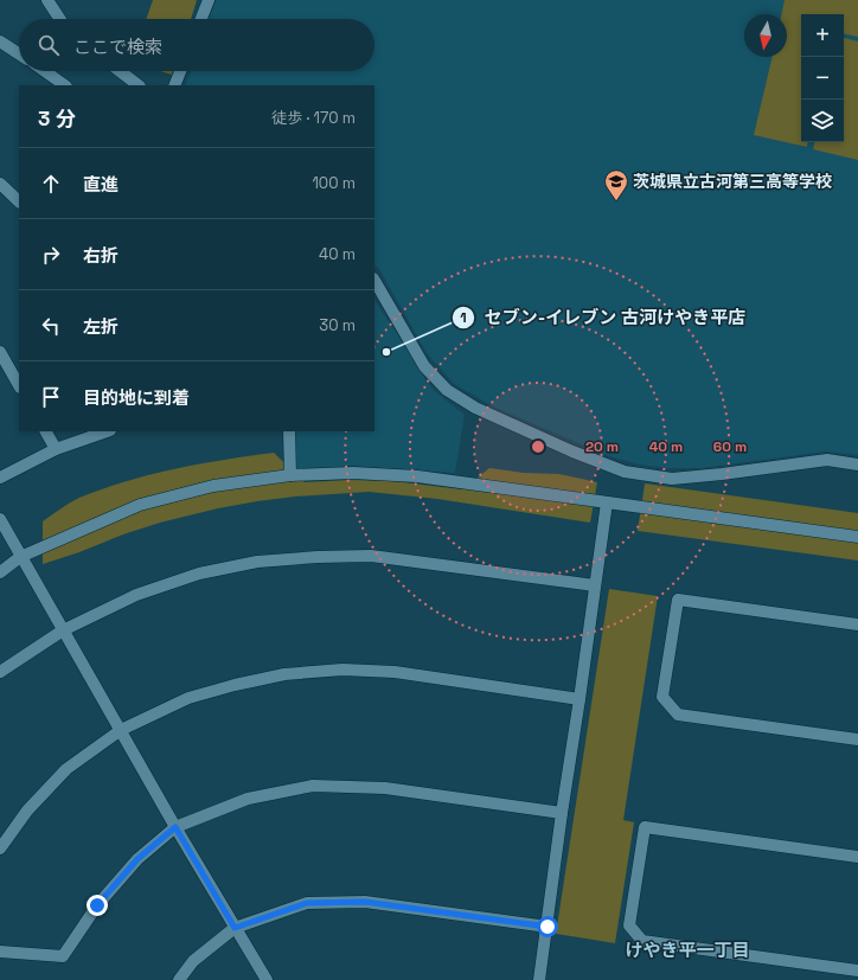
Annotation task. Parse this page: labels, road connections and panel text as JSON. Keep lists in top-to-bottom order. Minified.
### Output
{"districts":["けやき平一丁目"],"places":{"school or university":["茨城県立古河第三高等学校"],"other":["セブン-イレブン 古河けやき平店"]},"north":"bottom","page":{"map_buttons":["+","−"],"search":"ここで検索","heading":["3 分","徒歩 · 170 m"],"list":[["直進","100 m"],["右折","40 m"],["左折","30 m"],"目的地に到着"]},"rings":["20 m","40 m","60 m"]}
